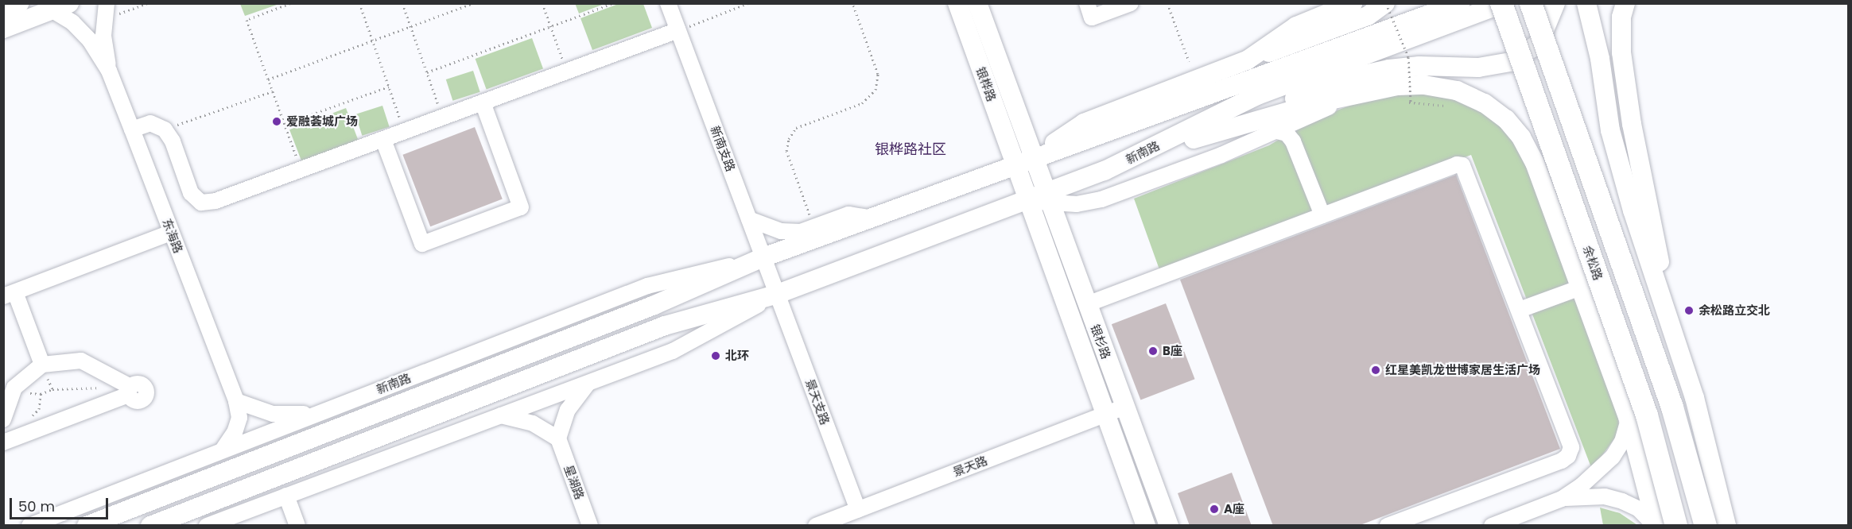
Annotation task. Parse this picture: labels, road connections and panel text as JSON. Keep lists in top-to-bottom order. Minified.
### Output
{"streets":{"highway":["余松路"],"main road":["银桦路","新南路","银杉路"],"street":["新南支路","东海路","景天支路","景天路","星湖路"]},"crossings":[["银桦路","新南路"],["银桦路","银杉路"],["新南支路","新南路"],["新南支路","景天支路"],["新南路","东海路"],["新南路","余松路"],["新南路","银杉路"],["新南路","景天支路"],["银杉路","景天路"],["景天支路","景天路"]],"districts":["银桦路社区"],"places":["爱融荟城广场","余松路立交北","B座","北环","红星美凯龙世博家居生活广场","A座"],"scale_bar":"50 m"}
